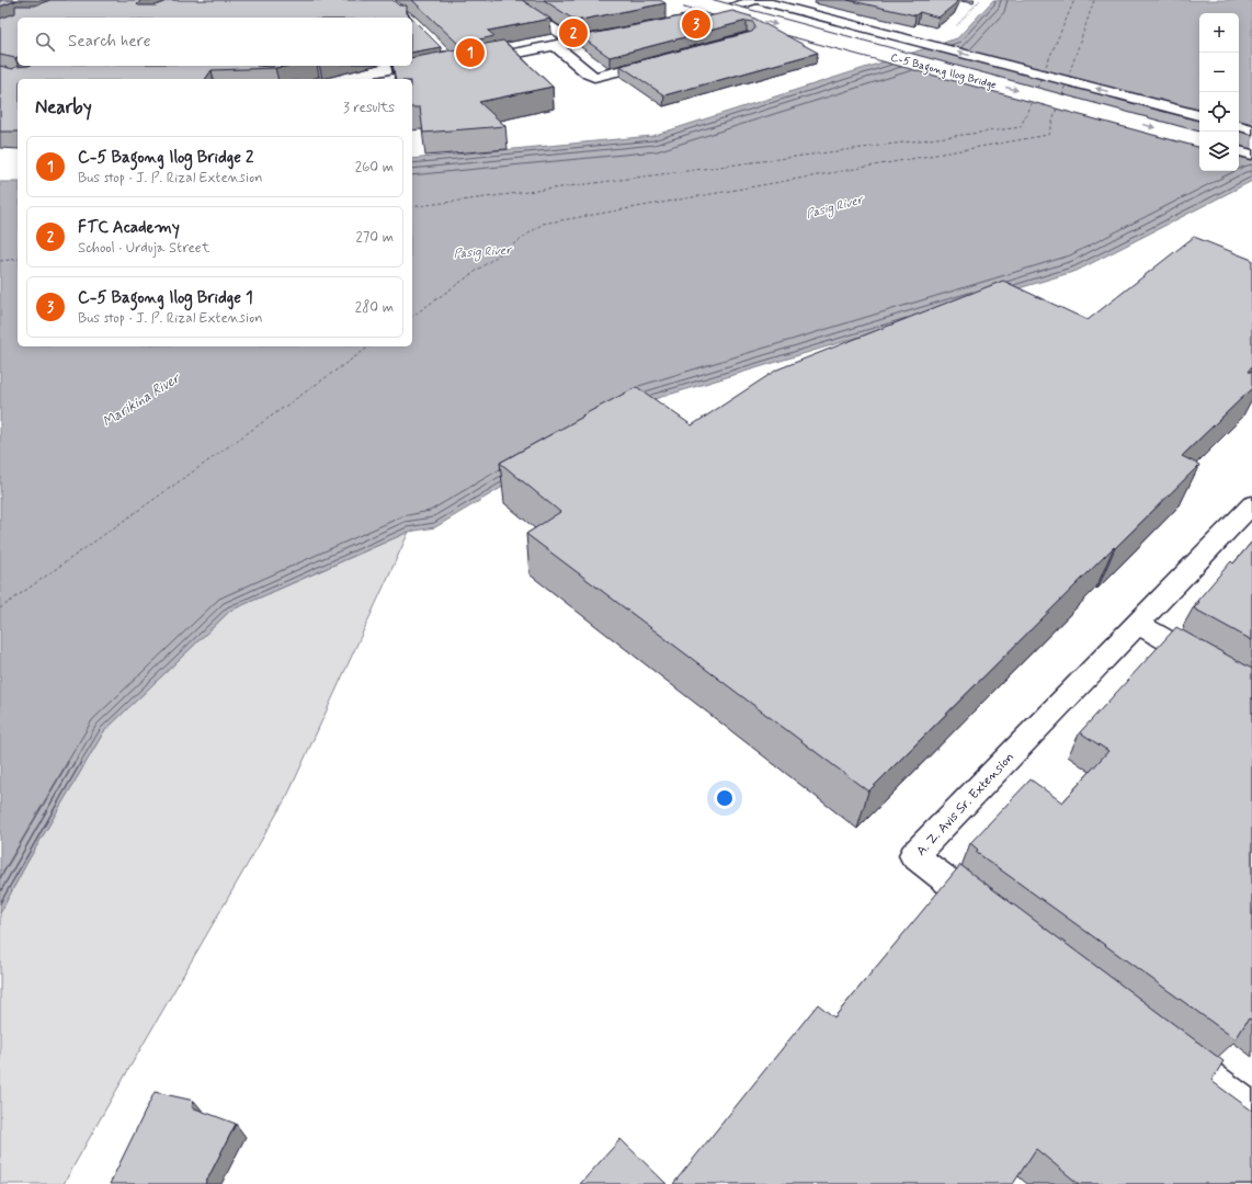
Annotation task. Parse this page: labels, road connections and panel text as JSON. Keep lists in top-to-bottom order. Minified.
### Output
{"streets":{"main road":["C-5 Bagong Ilog Bridge","A. Z. Avis Sr. Extension"]},"water":["Pasig River","Marikina River"],"page":{"pins":["3","2","1"],"map_buttons":["+","−"],"search":"Search here","heading":["Nearby","3 results"],"list":[{"mark":"1","name":"C-5 Bagong Ilog Bridge 2","note":"Bus stop · J. P. Rizal Extension","value":"260 m"},{"mark":"2","name":"FTC Academy","note":"School · Urduja Street","value":"270 m"},{"mark":"3","name":"C-5 Bagong Ilog Bridge 1","note":"Bus stop · J. P. Rizal Extension","value":"280 m"}]}}
